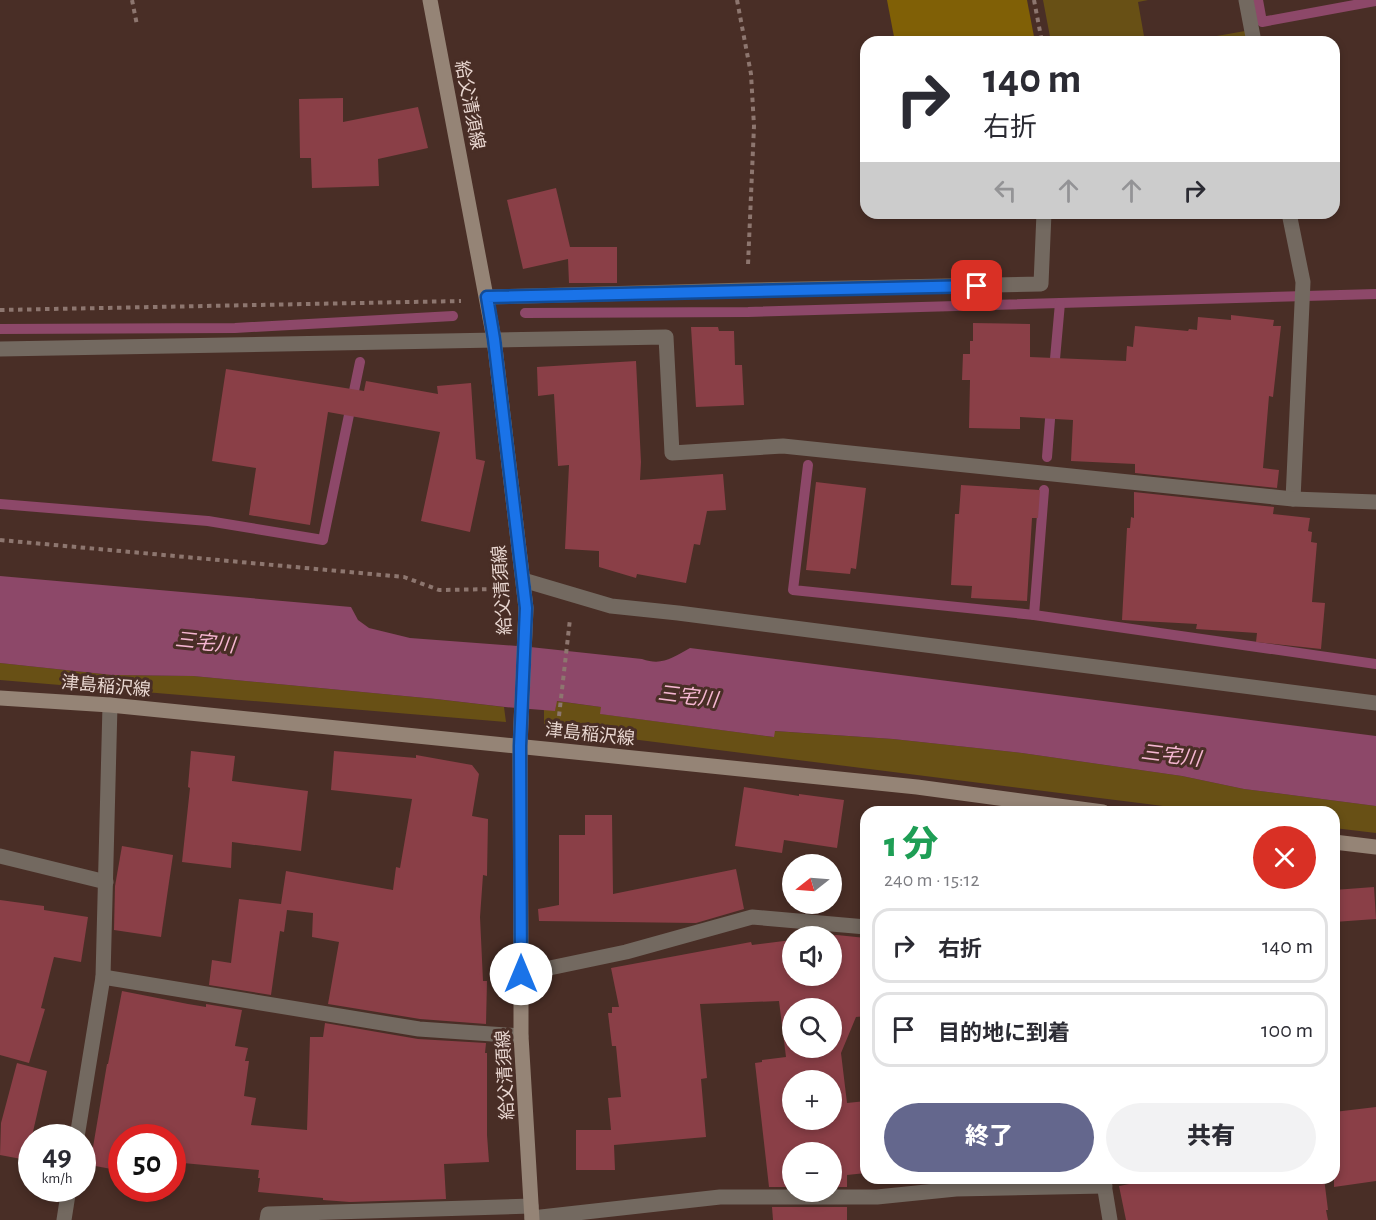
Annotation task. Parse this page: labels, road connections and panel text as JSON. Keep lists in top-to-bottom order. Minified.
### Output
{"streets":{"main road":["給父清須線","津島稲沢線"]},"crossings":[["給父清須線","津島稲沢線"]],"water":["三宅川"],"north":"left","page":{"turn":["140 m","右折"],"heading":["1 分","240 m · 15:12"],"map_buttons":["+","−"],"list":[{"name":"右折","value":"140 m"},{"name":"目的地に到着","value":"100 m"}],"buttons":["終了","共有"],"speed":"49 km/h","limit":"50"}}
